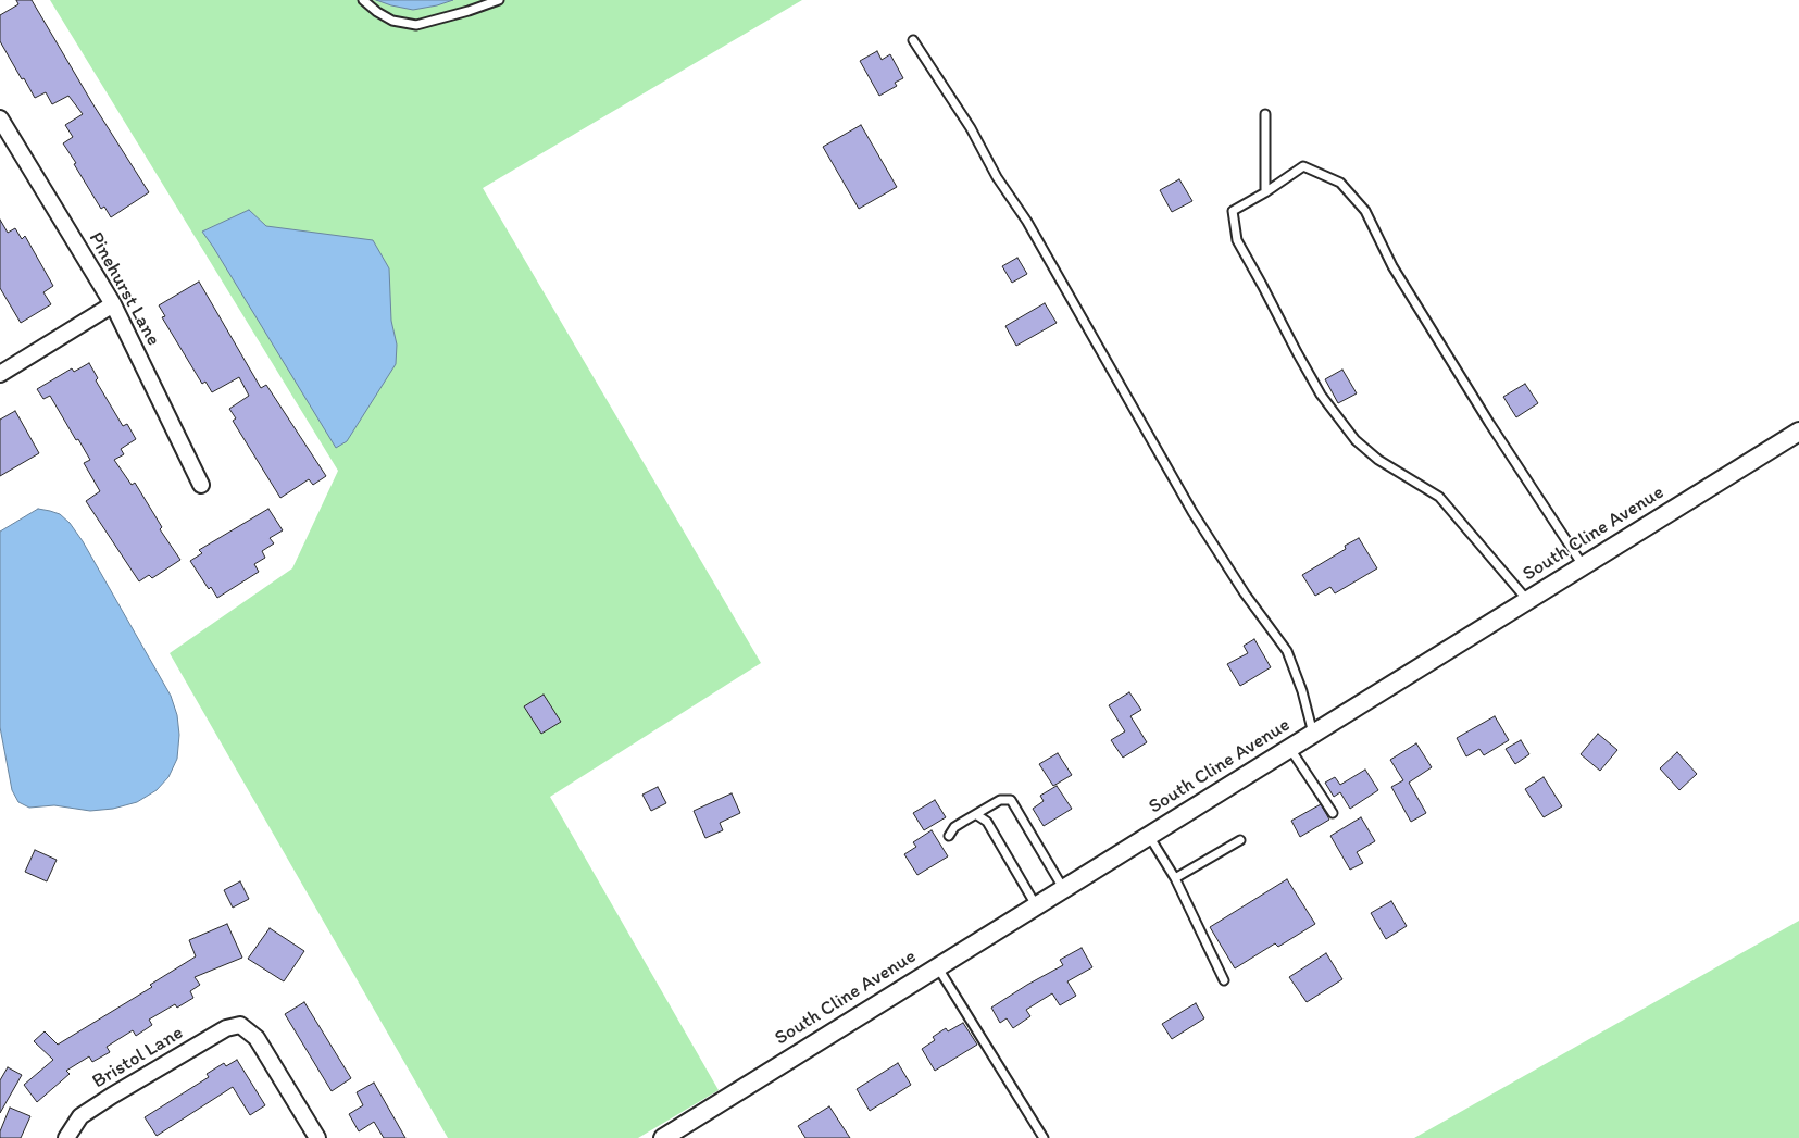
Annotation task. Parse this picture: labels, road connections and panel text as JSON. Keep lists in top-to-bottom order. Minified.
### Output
{"streets":{"street":["Pinehurst Lane","South Cline Avenue","Bristol Lane"]}}
